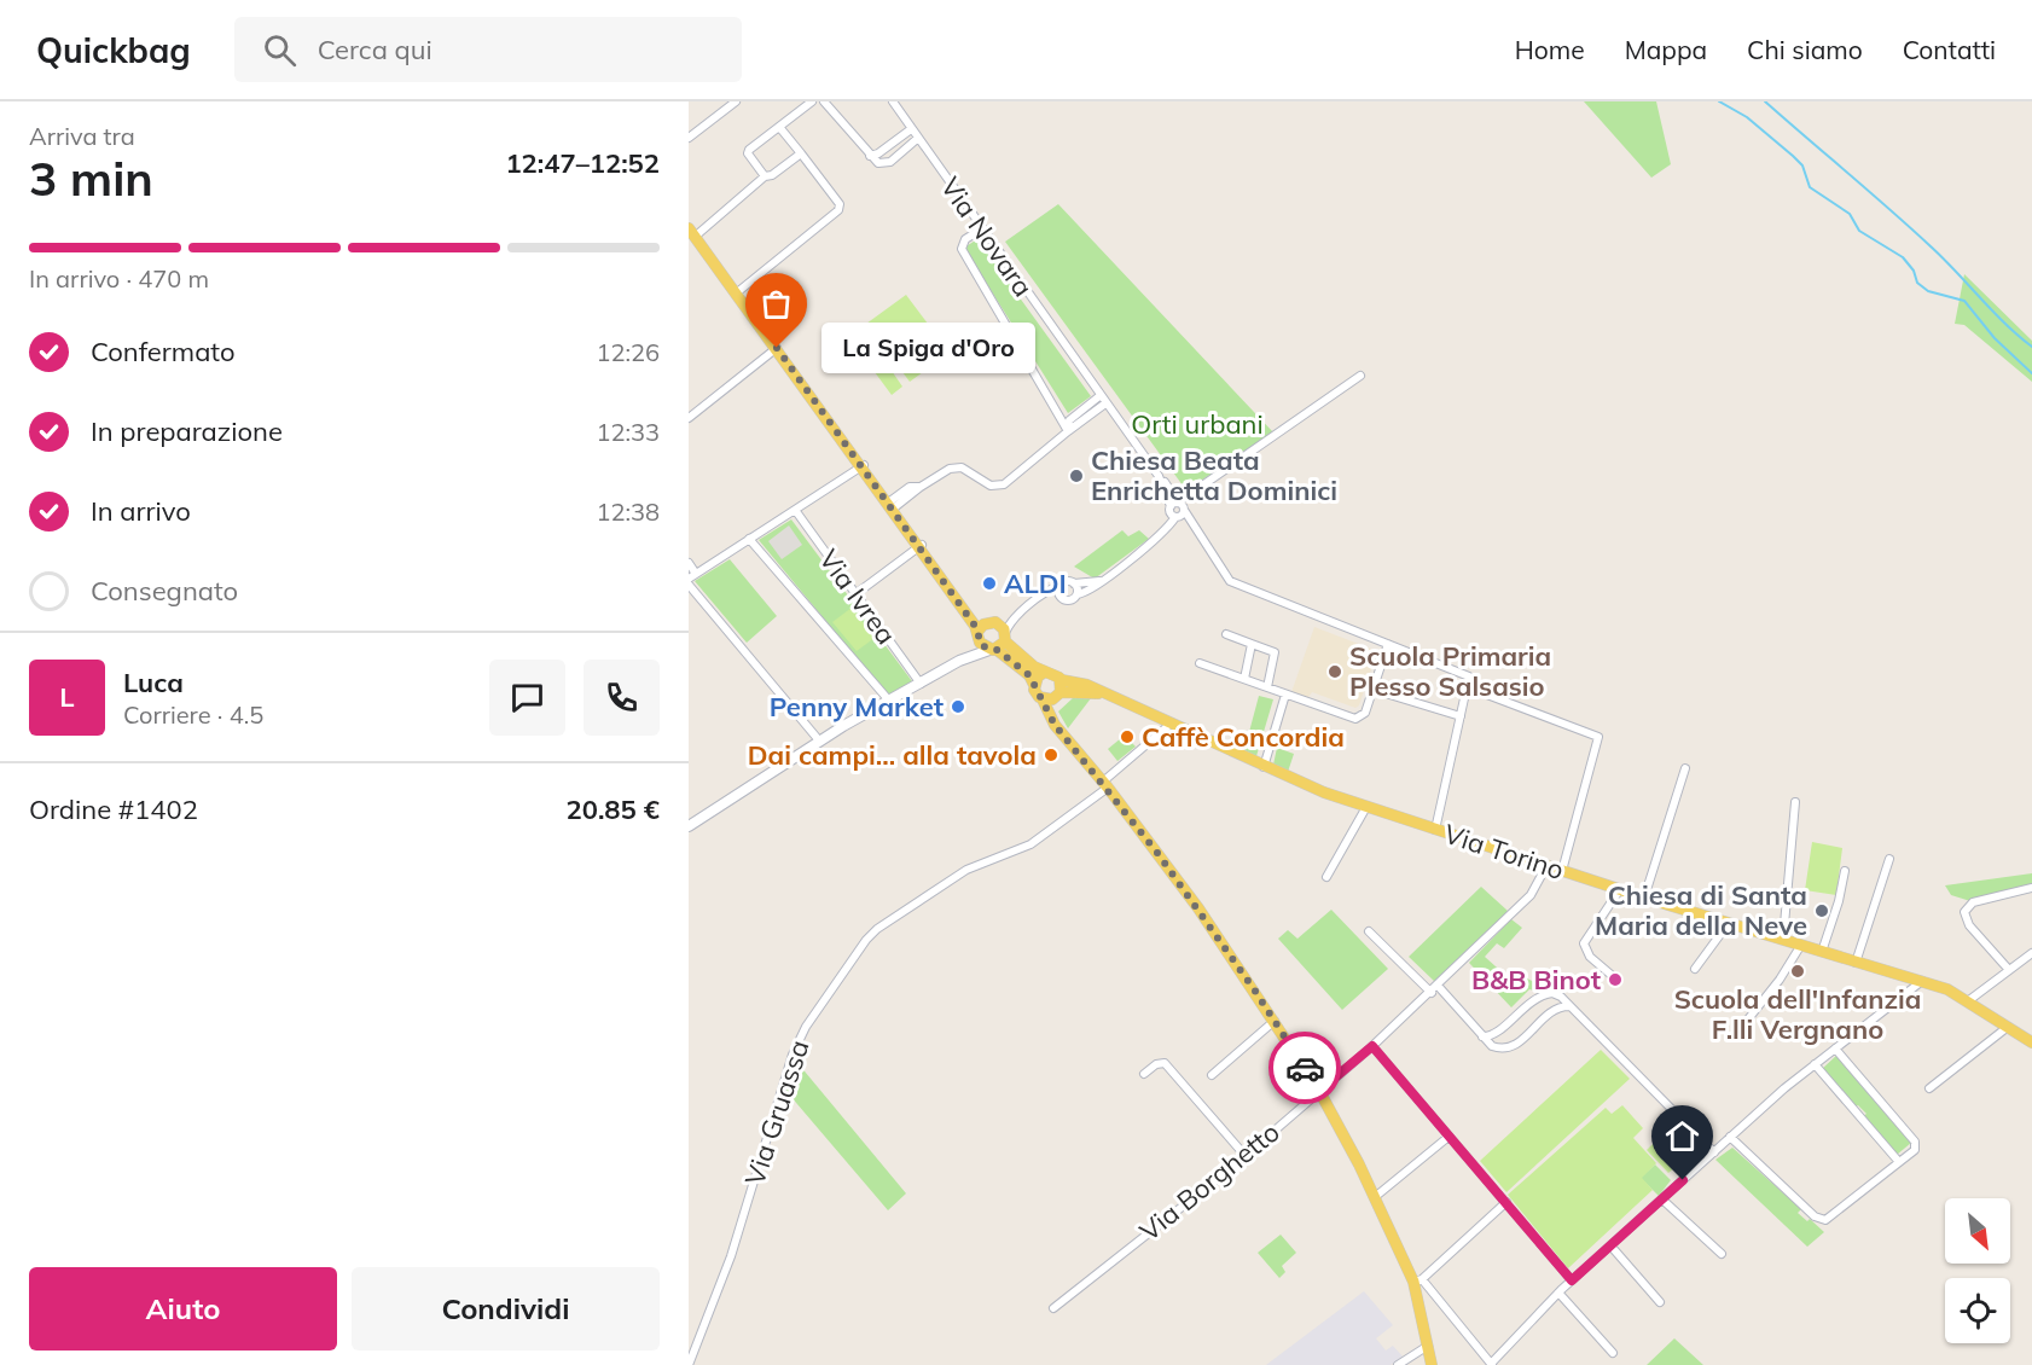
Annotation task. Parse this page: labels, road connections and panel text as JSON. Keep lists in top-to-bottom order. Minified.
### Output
{"streets":{"main road":["Via Torino"],"street":["Via Novara","Via Ivrea","Via Gruassa","Via Borghetto"]},"crossings":[["Via Novara","Via Torino"],["Via Torino","Via Gruassa"],["Via Torino","Via Borghetto"]],"parks":["Orti urbani"],"places":["La Spiga d'Oro","Chiesa Beata Enrichetta Dominici","ALDI","Scuola Primaria Plesso Salsasio","Penny Market","Caffè Concordia","Dai campi... alla tavola","Chiesa di Santa Maria della Neve","Scuola dell'Infanzia F.lli Vergnano","B&B Binot"],"north":"bottom right","page":{"header":"Quickbag","search":"Cerca qui","nav":["Home","Mappa","Chi siamo","Contatti"],"heading":["3 min","Arriva tra","12:47–12:52"],"panel":["Luca","Corriere · 4.5","Ordine #1402","20.85 €"],"bar":"In arrivo · 470 m","list":[["Confermato","12:26"],["In preparazione","12:33"],["In arrivo","12:38"],"Consegnato"],"bubble":"La Spiga d'Oro","round":"L","buttons":["Aiuto","Condividi"]}}
